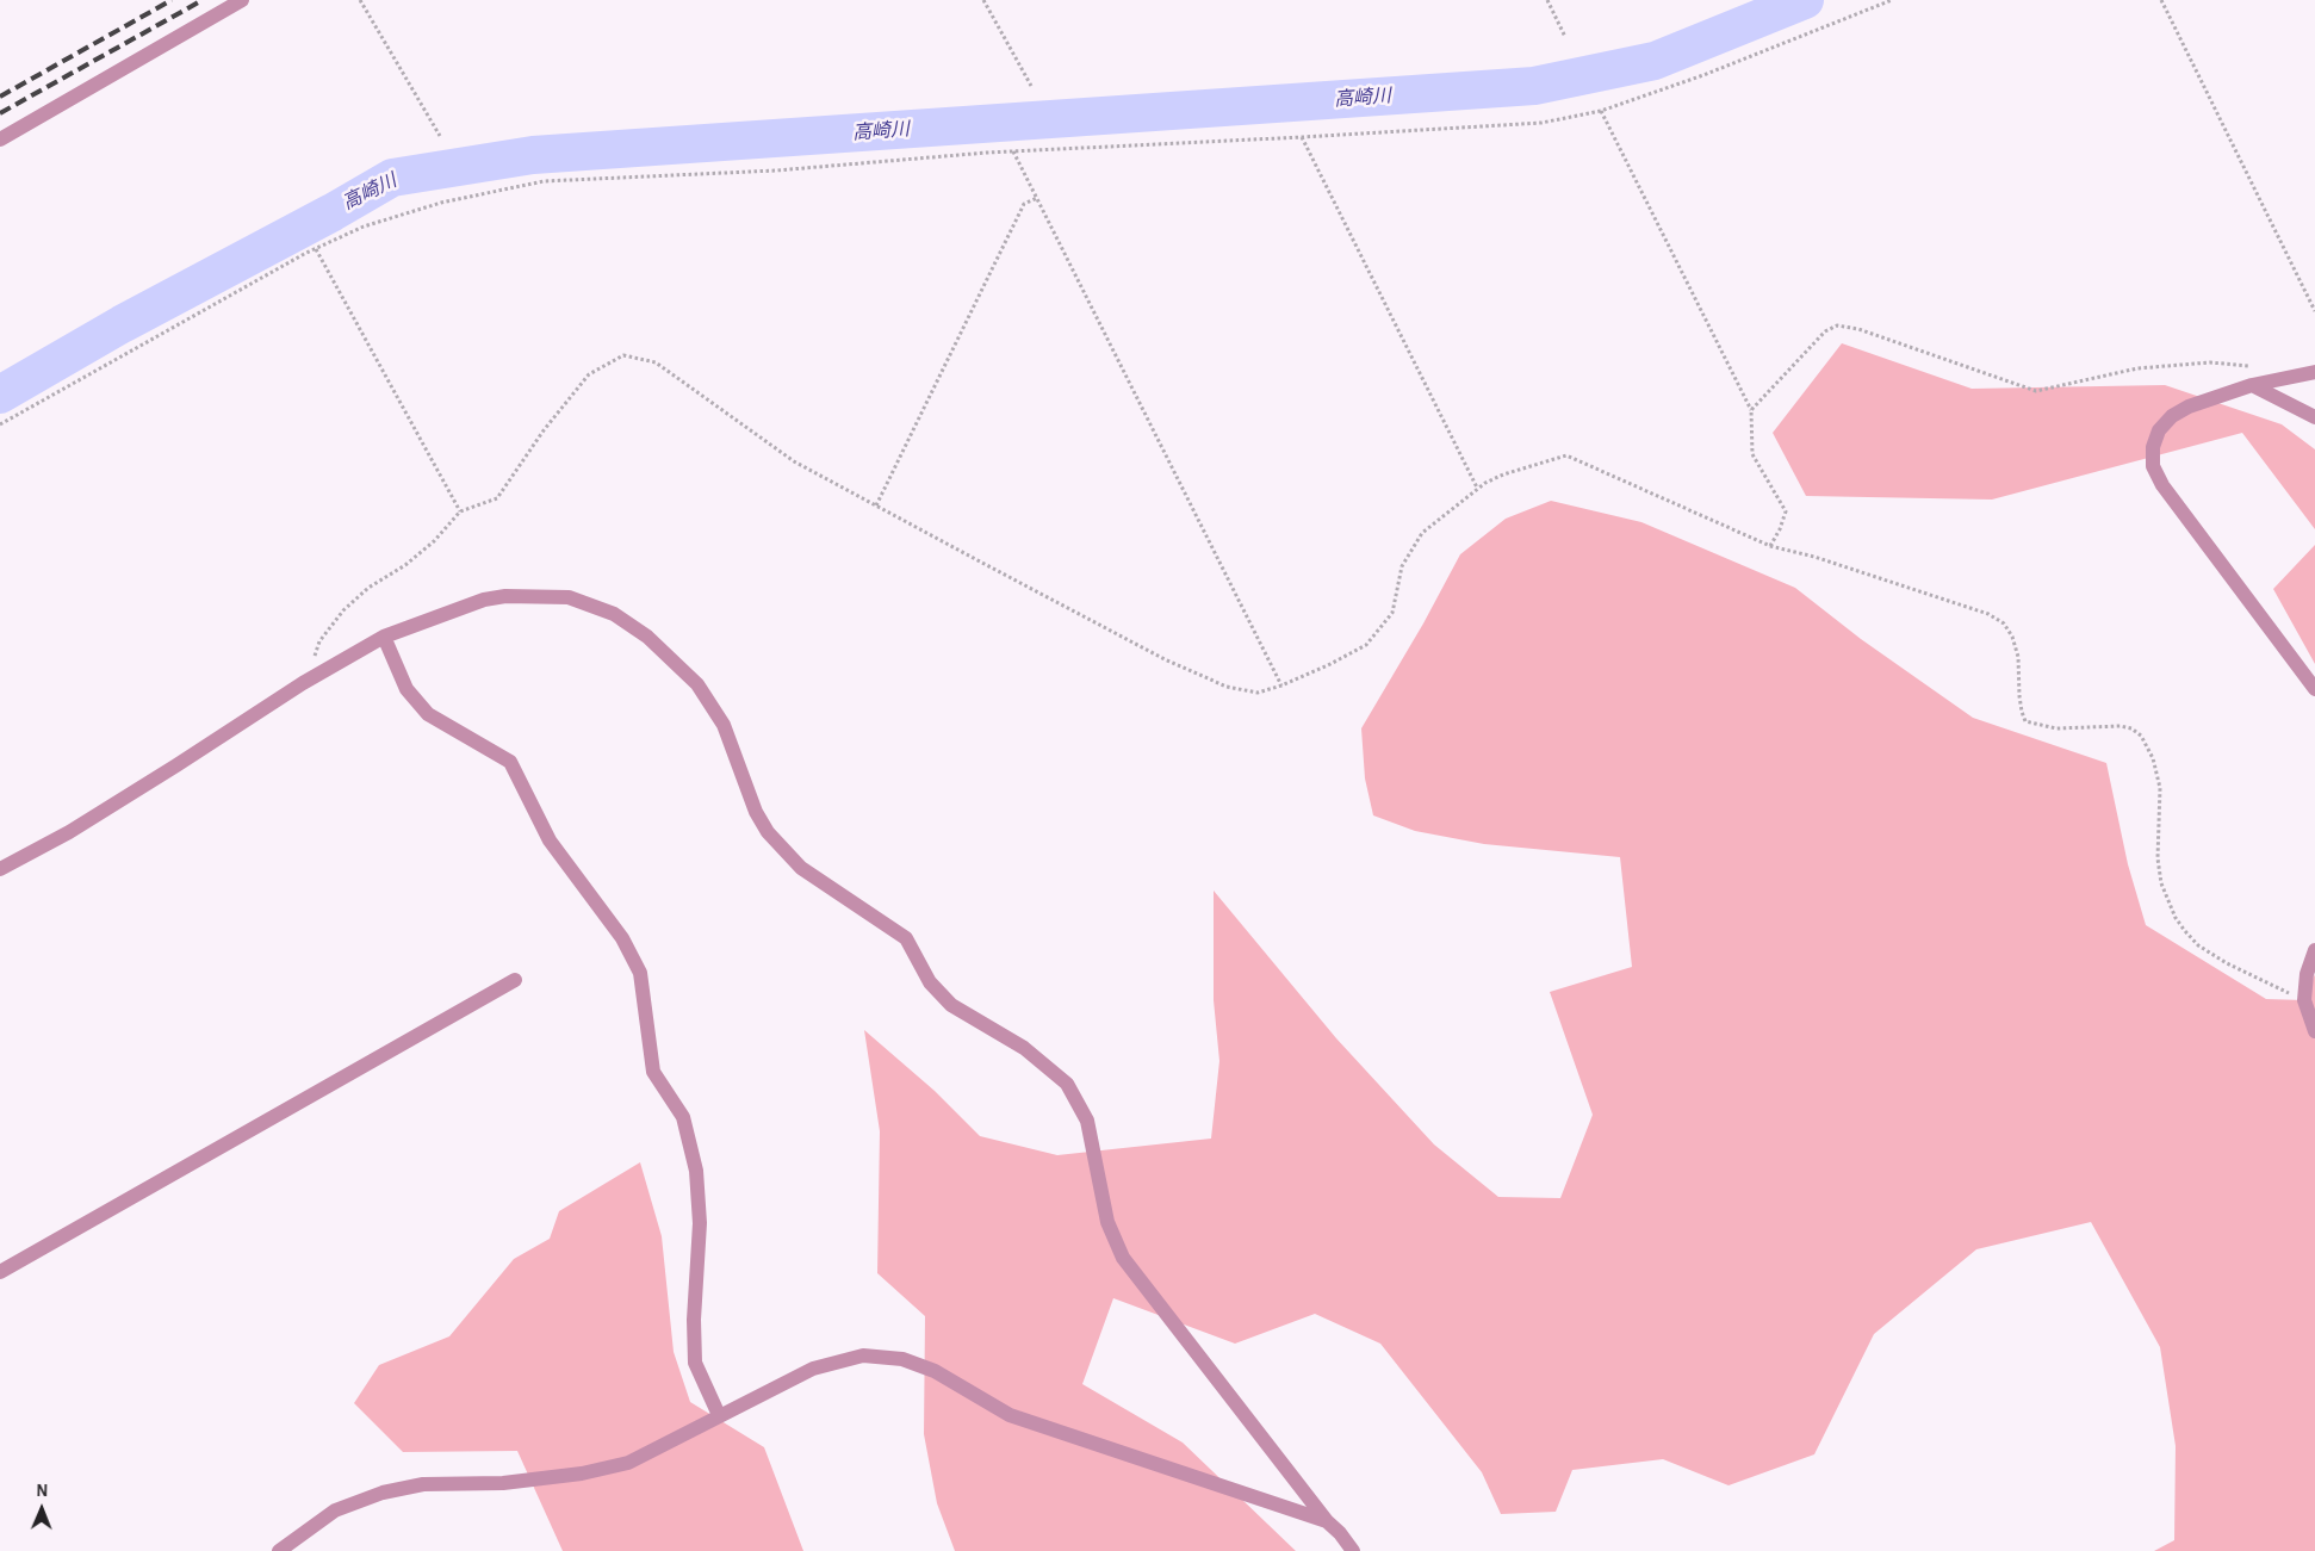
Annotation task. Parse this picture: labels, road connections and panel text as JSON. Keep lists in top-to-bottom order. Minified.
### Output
{"water":["高崎川"],"north":"top"}
